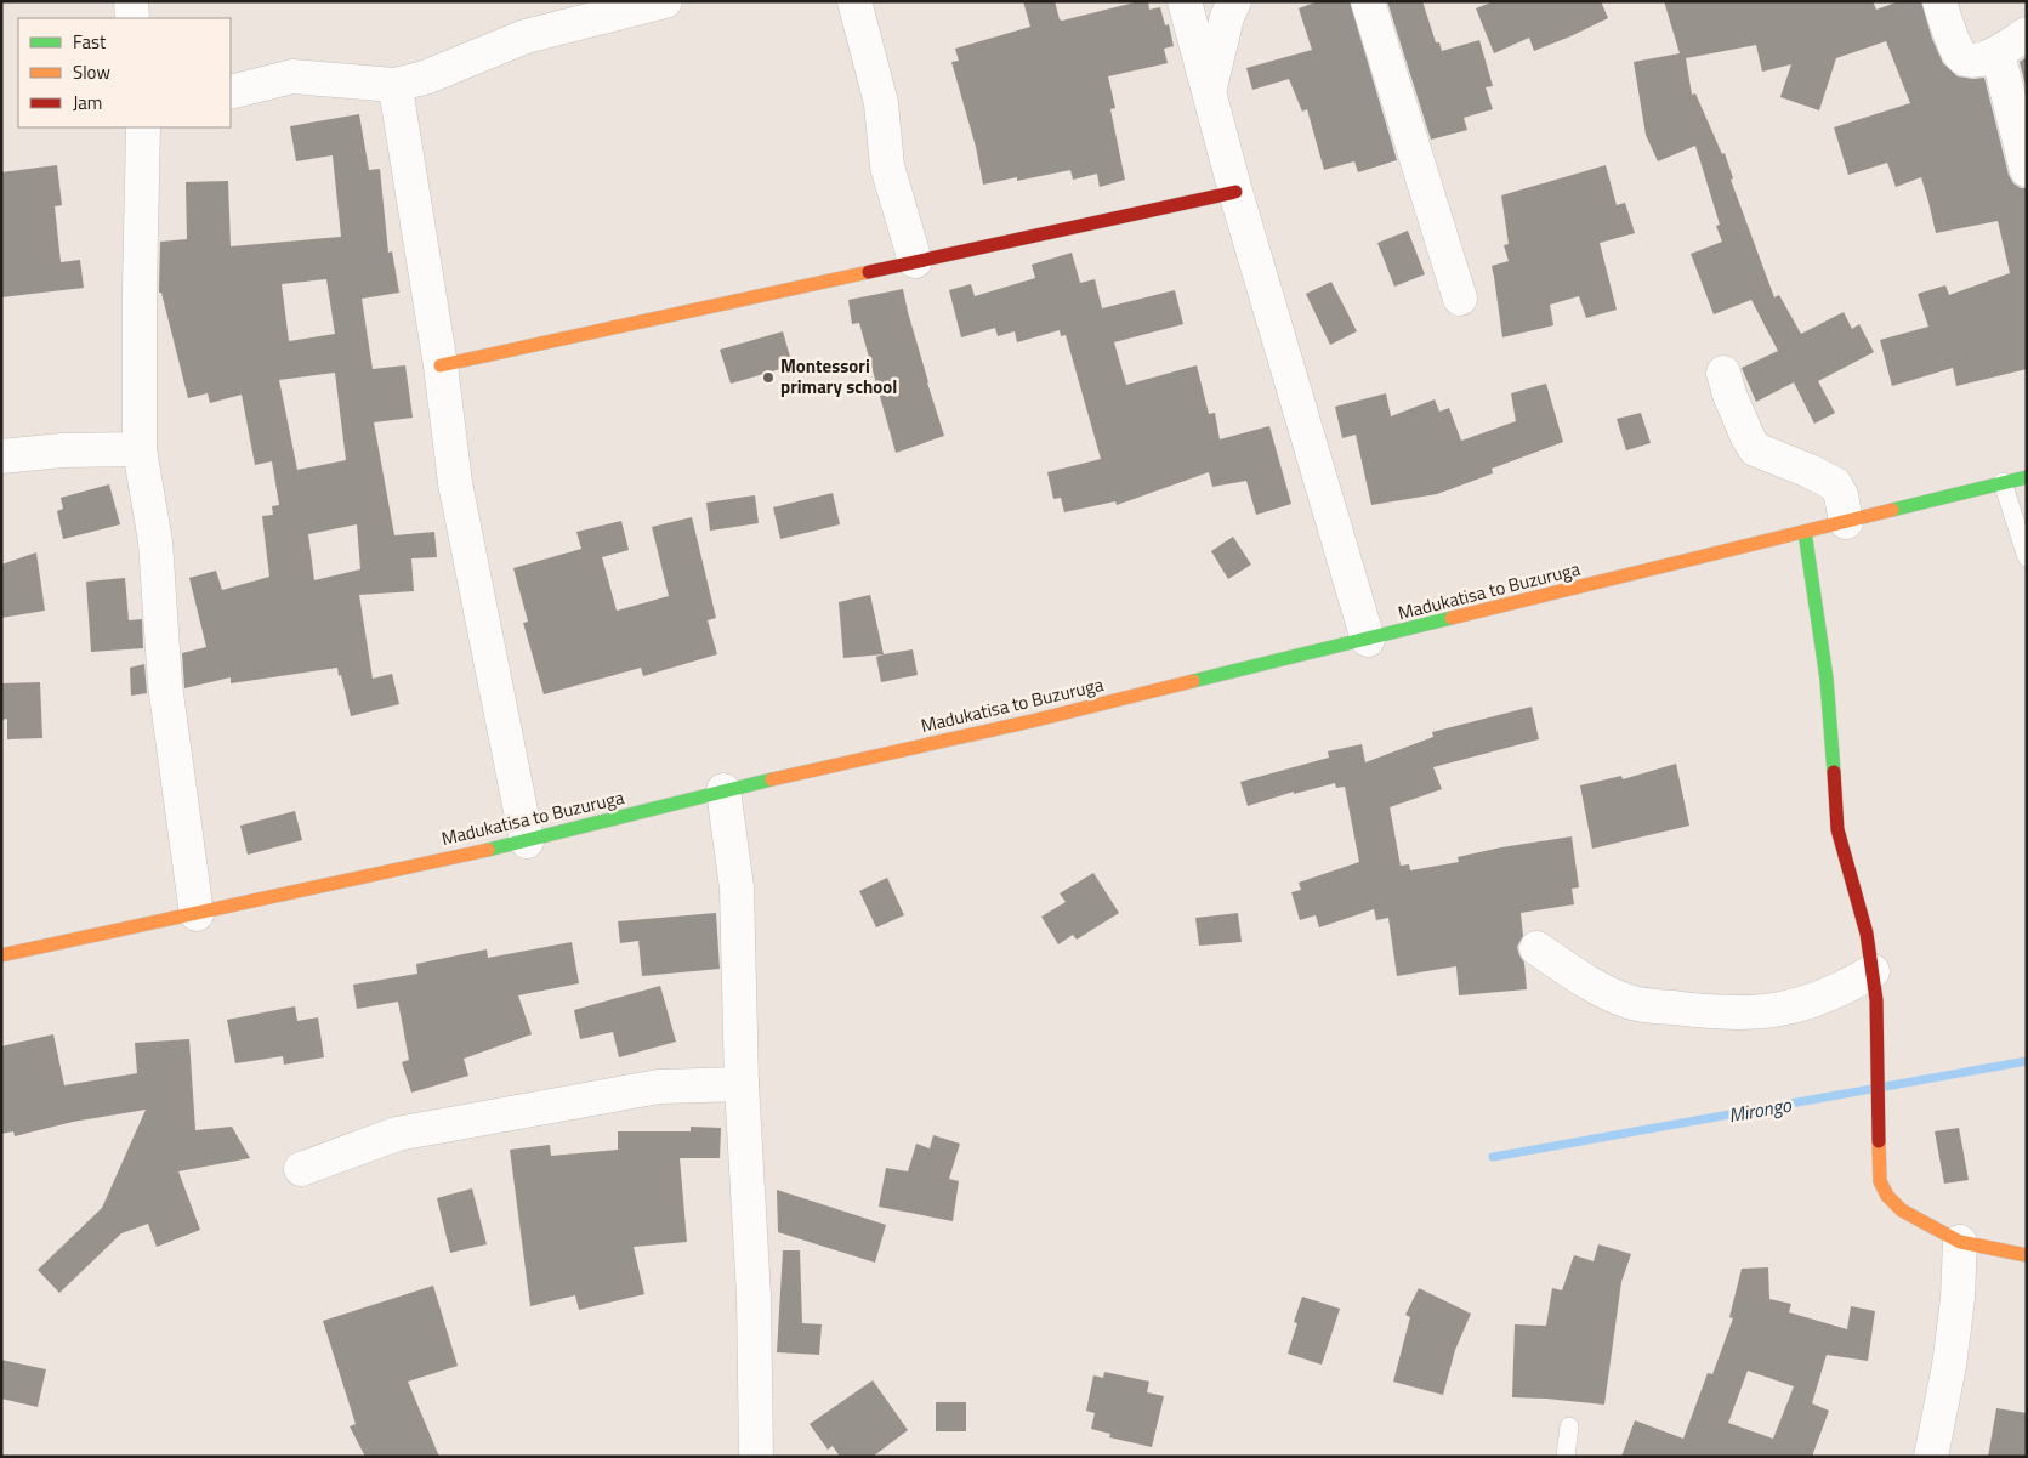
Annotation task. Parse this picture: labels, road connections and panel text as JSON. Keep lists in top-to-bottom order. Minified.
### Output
{"streets":{"main road":["Madukatisa to Buzuruga"]},"water":["Mirongo"],"places":["Montessori primary school"],"legend":["Fast","Slow","Jam"]}
